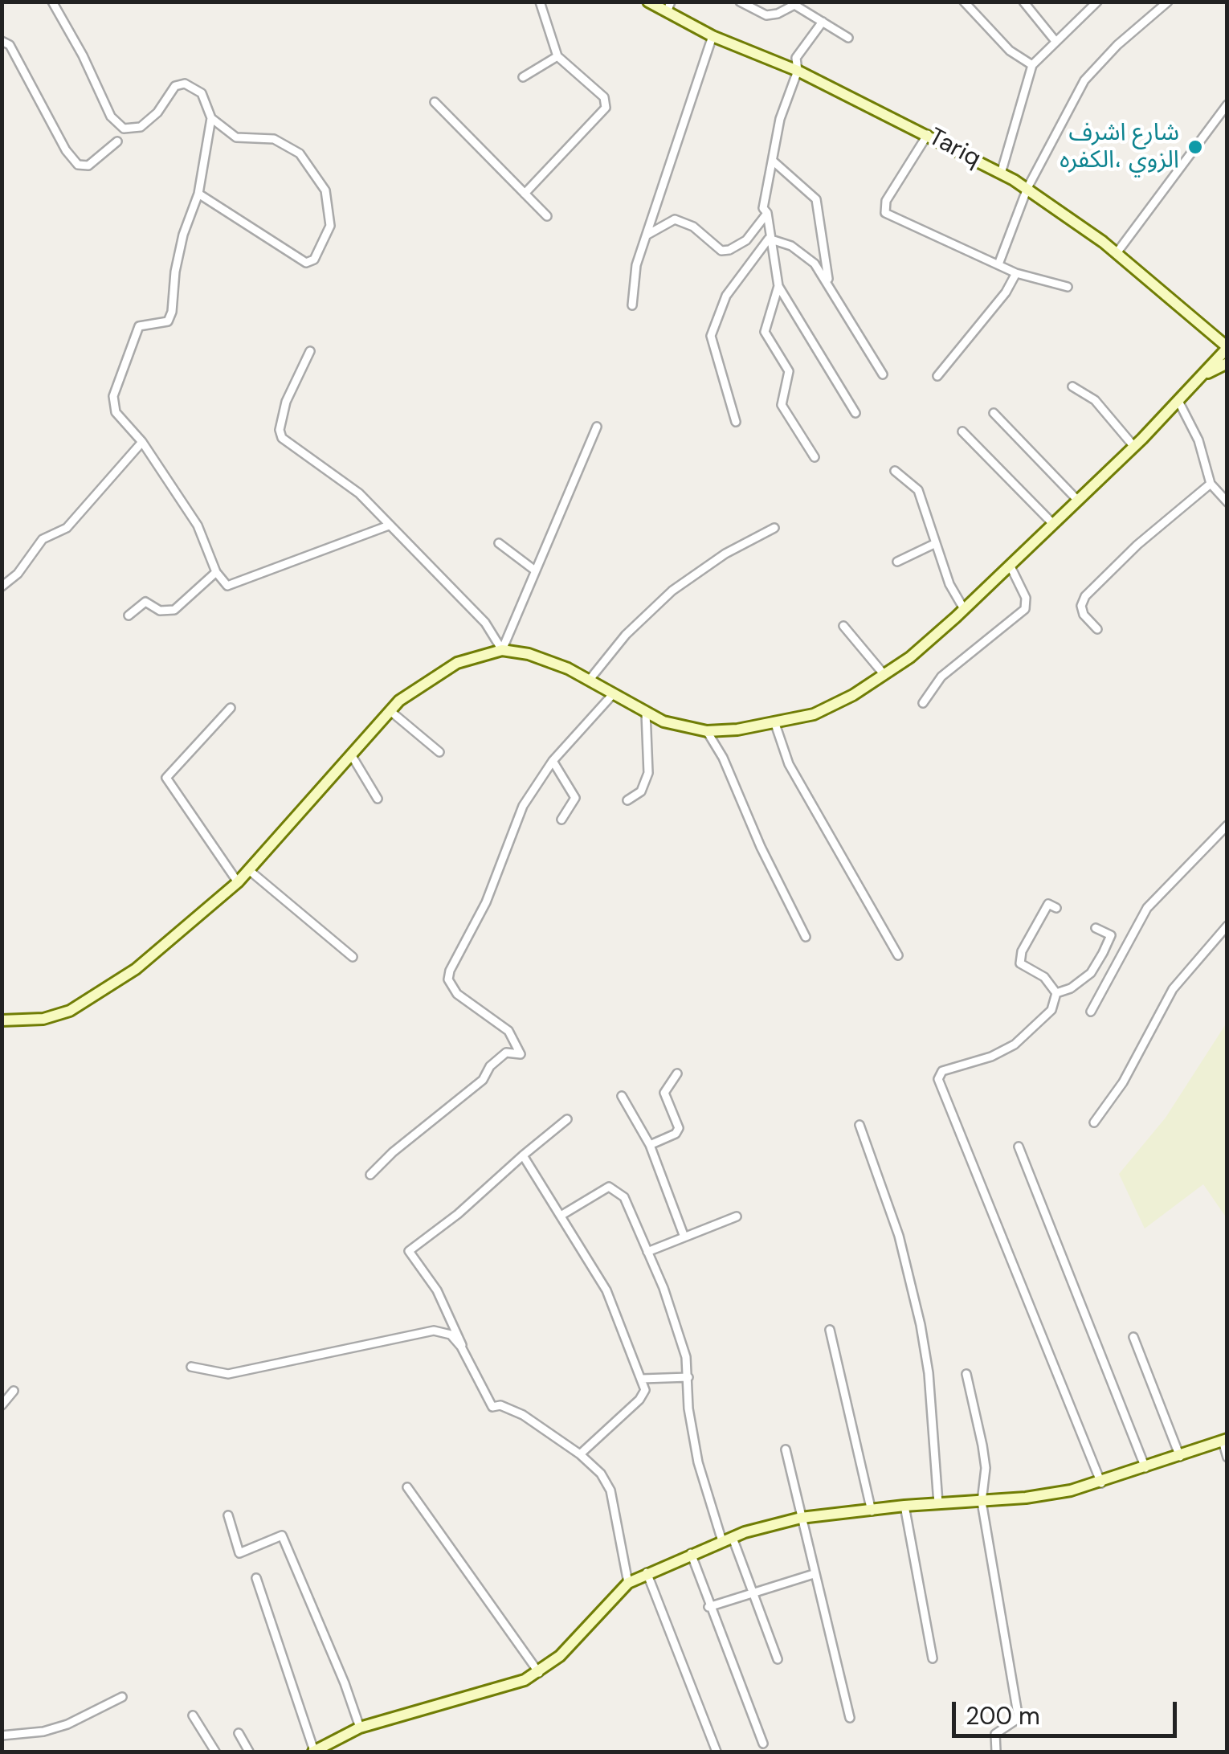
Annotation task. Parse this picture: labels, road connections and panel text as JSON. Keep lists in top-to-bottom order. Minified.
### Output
{"streets":{"street":["Tariq"]},"places":["شارع اشرف الزوي ،الكفره"],"scale_bar":"200 m"}
